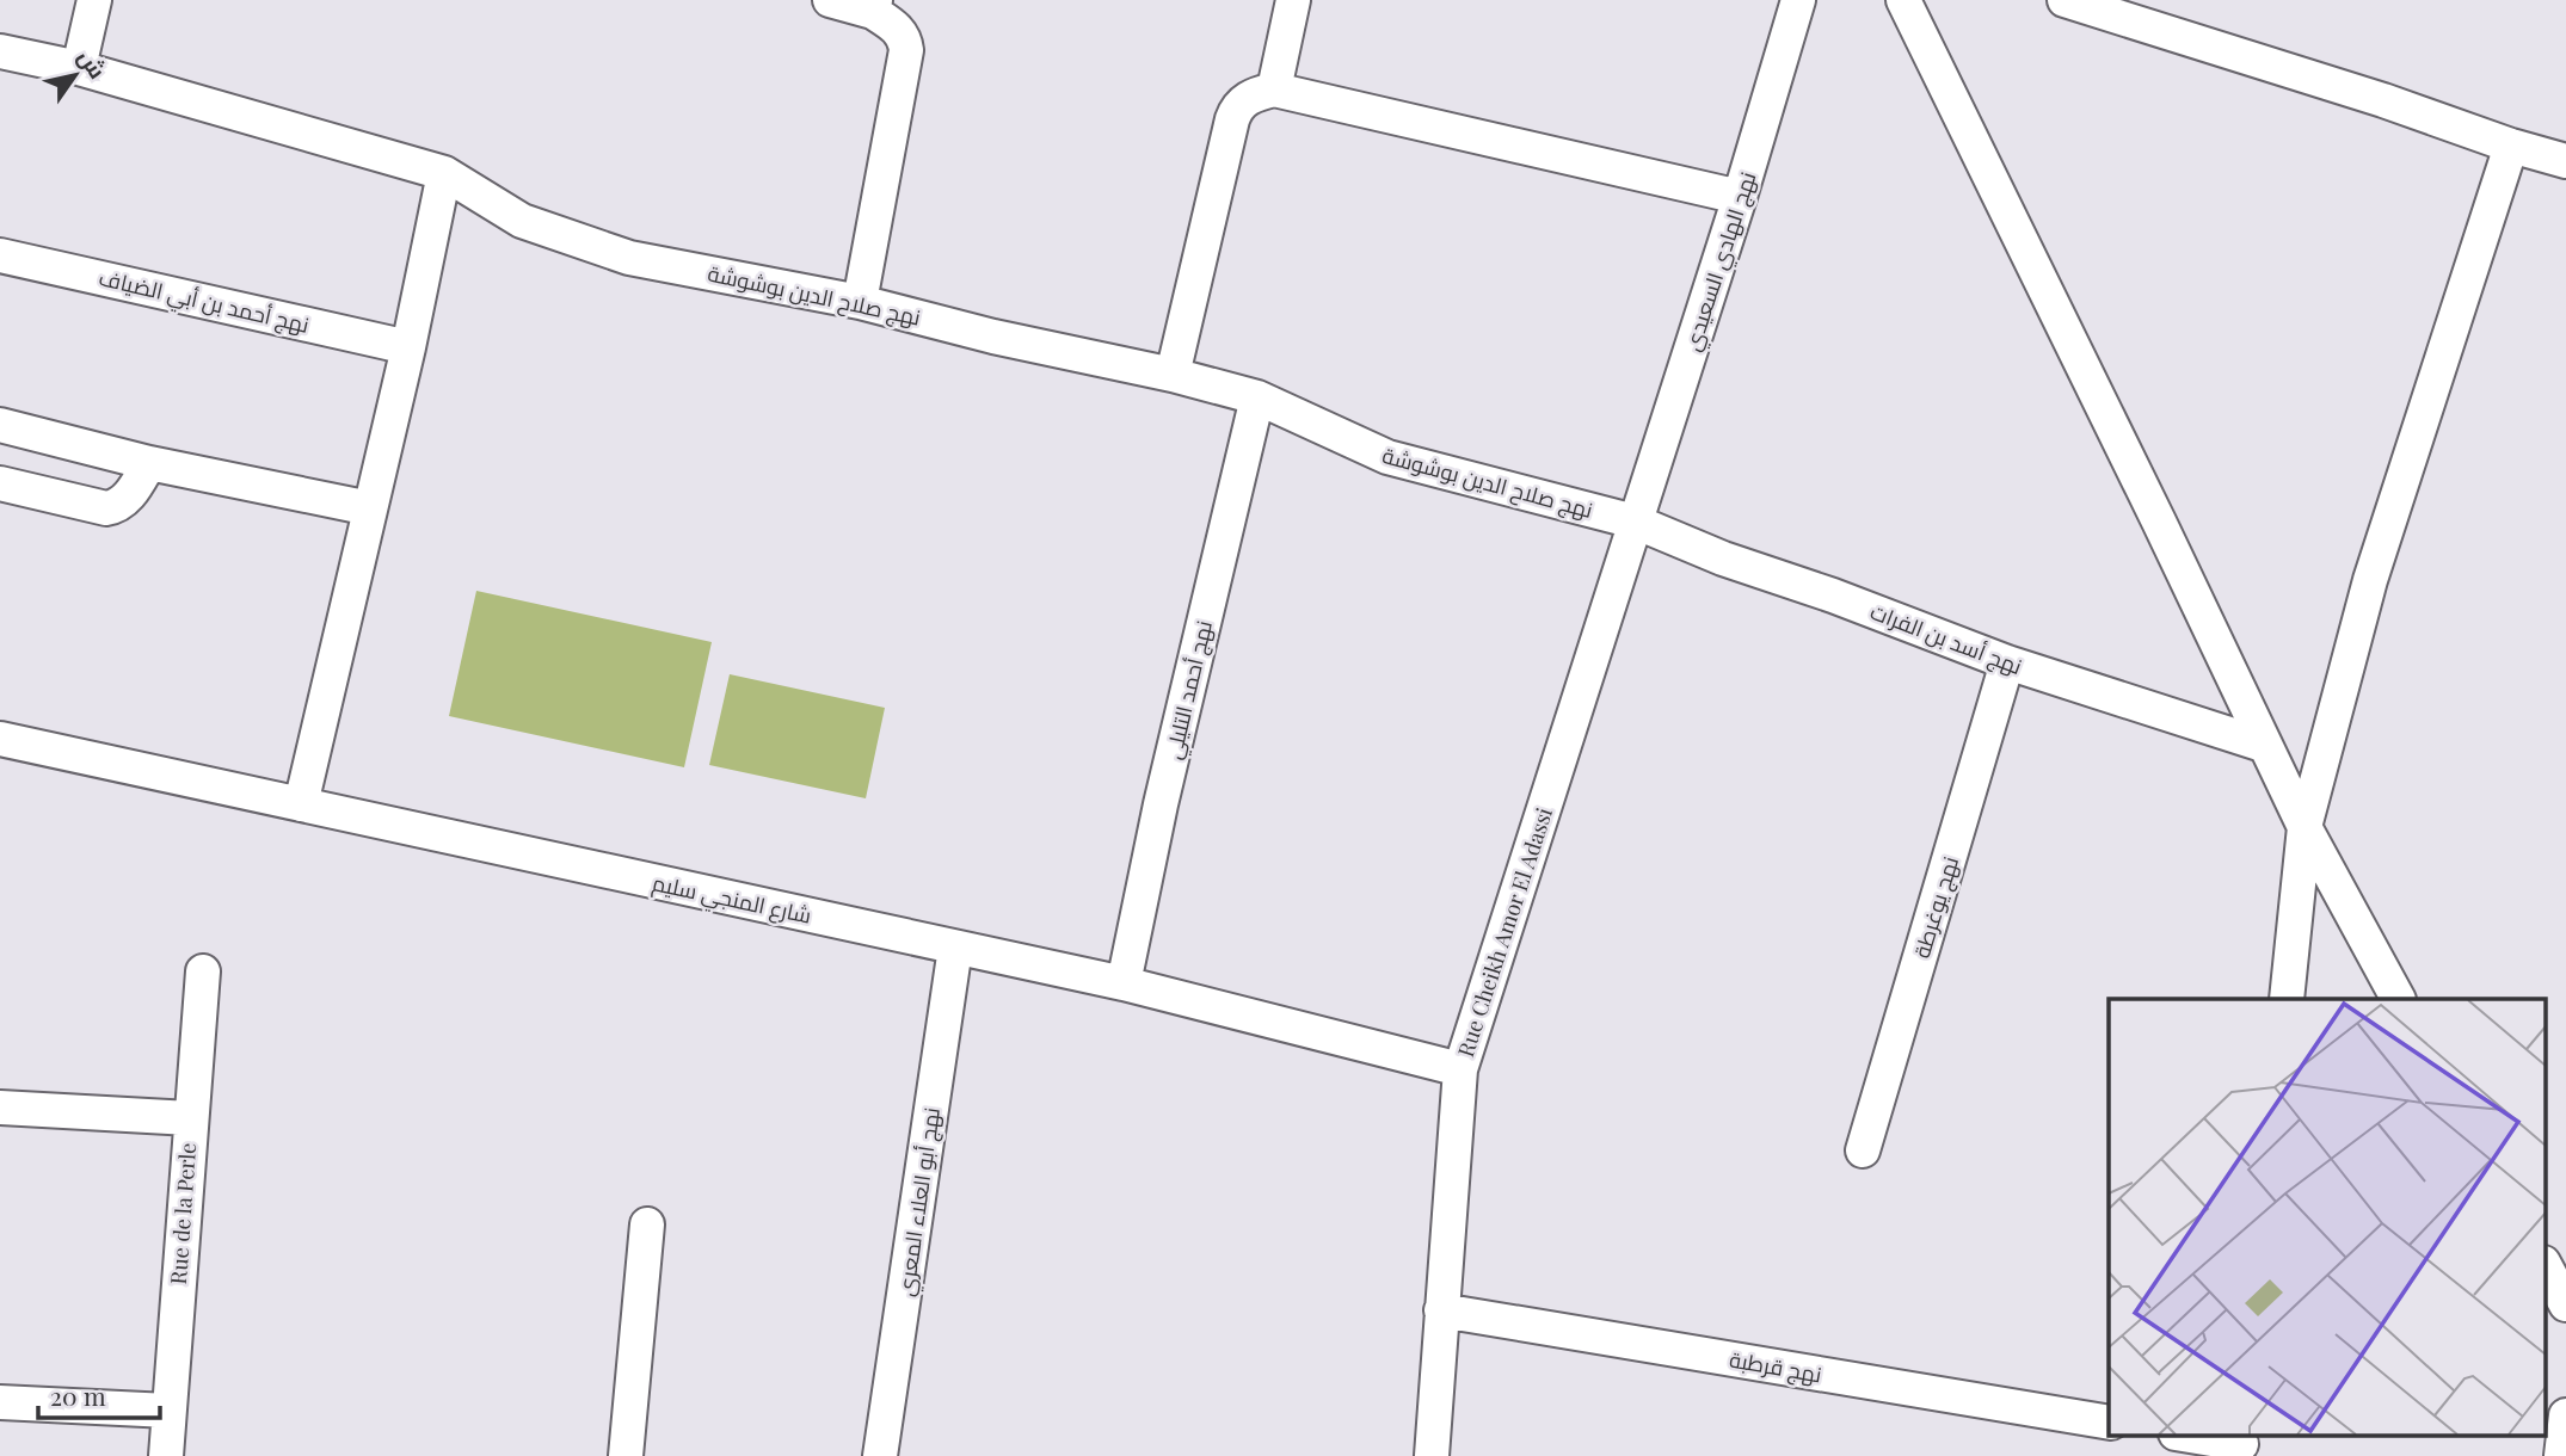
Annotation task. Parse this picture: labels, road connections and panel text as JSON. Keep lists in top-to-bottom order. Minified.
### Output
{"streets":{"street":["نهج الهادي السعيدي","نهج صلاح الدين بوشوشة","نهج أحمد بن أبي الضياف","نهج أسد بن الفرات","نهج أحمد التليلي","شارع المنجي سليم","نهج يوغرطة","Rue Cheikh Amor El Adassi","نهج أبو العلاء المعري","Rue de la Perle","نهج قرطبة"]},"crossings":[["نهج الهادي السعيدي","نهج صلاح الدين بوشوشة"],["نهج الهادي السعيدي","نهج أسد بن الفرات"],["نهج الهادي السعيدي","Rue Cheikh Amor El Adassi"],["نهج صلاح الدين بوشوشة","نهج أسد بن الفرات"],["نهج صلاح الدين بوشوشة","نهج أحمد التليلي"],["نهج صلاح الدين بوشوشة","Rue Cheikh Amor El Adassi"],["نهج أسد بن الفرات","نهج يوغرطة"],["نهج أسد بن الفرات","Rue Cheikh Amor El Adassi"],["نهج أحمد التليلي","شارع المنجي سليم"],["شارع المنجي سليم","Rue Cheikh Amor El Adassi"],["شارع المنجي سليم","نهج أبو العلاء المعري"],["Rue Cheikh Amor El Adassi","نهج قرطبة"]],"scale_bar":"20 m","north":"top right"}
